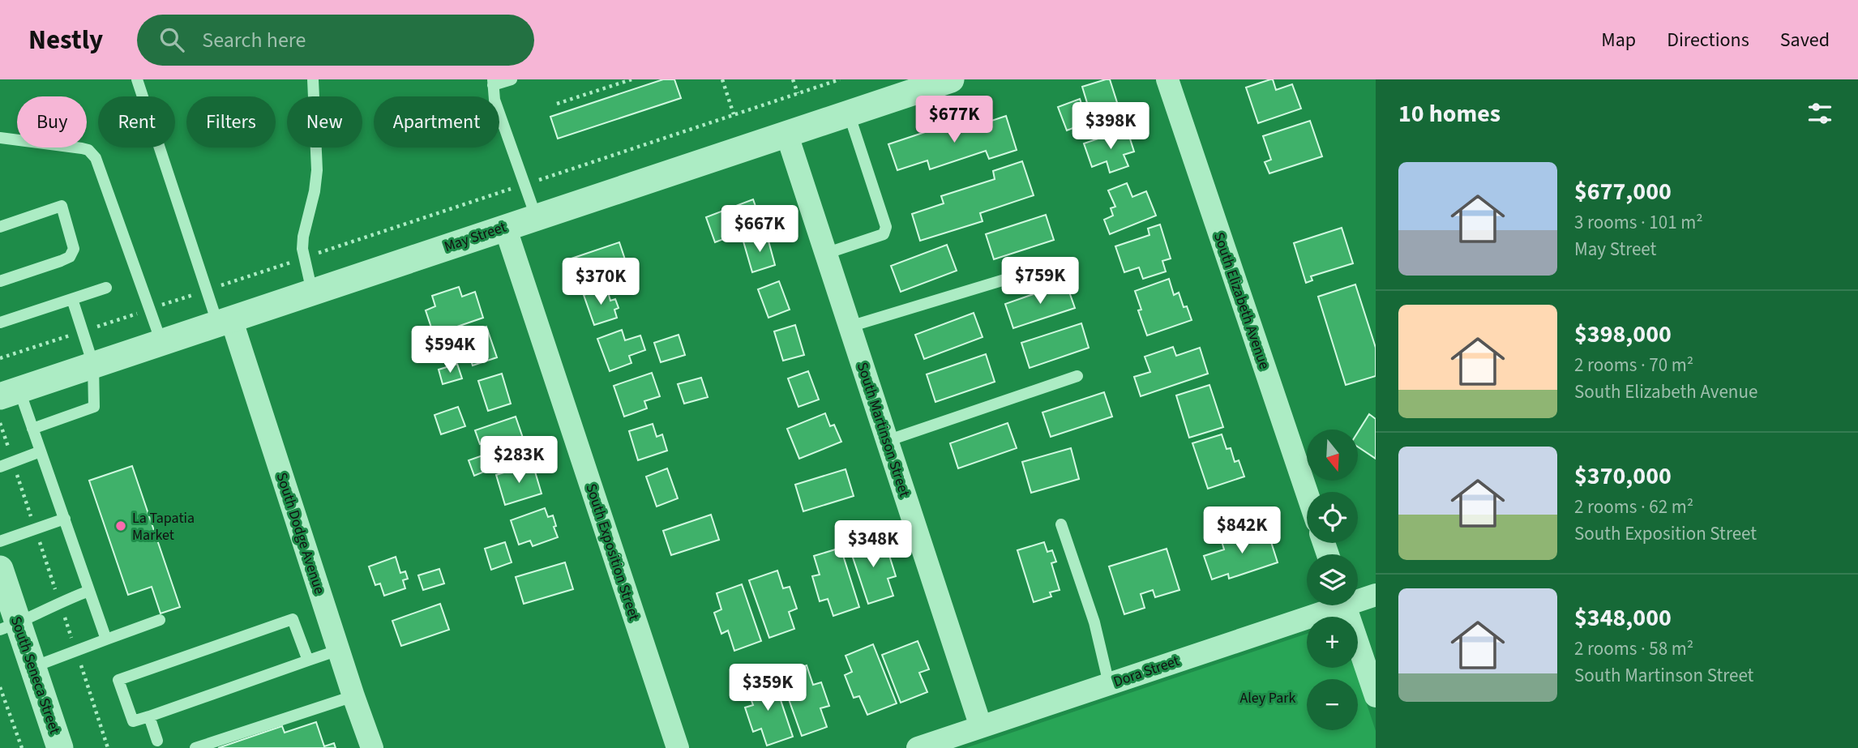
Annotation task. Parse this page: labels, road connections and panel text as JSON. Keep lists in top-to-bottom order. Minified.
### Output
{"streets":{"street":["May Street","South Elizabeth Avenue","South Martinson Street","South Dodge Avenue","South Exposition Street","Dora Street","South Seneca Street"]},"crossings":[["May Street","South Martinson Street"],["May Street","South Dodge Avenue"],["May Street","South Exposition Street"],["South Martinson Street","Dora Street"]],"parks":["Aley Park"],"places":["La Tapatia Market"],"north":"bottom","page":{"header":"Nestly","search":"Search here","nav":["Map","Directions","Saved"],"heading":"10 homes","price":["$677K","$398K","$667K","$759K","$370K","$594K","$283K","$842K","$348K","$359K"],"chip":["Buy","Rent","Filters","New","Apartment"],"list":[{"name":"$677,000","note":"3 rooms · 101 m² · May Street"},{"name":"$398,000","note":"2 rooms · 70 m² · South Elizabeth Avenue"},{"name":"$370,000","note":"2 rooms · 62 m² · South Exposition Street"},{"name":"$348,000","note":"2 rooms · 58 m² · South Martinson Street"}],"map_buttons":["+","−"]}}
